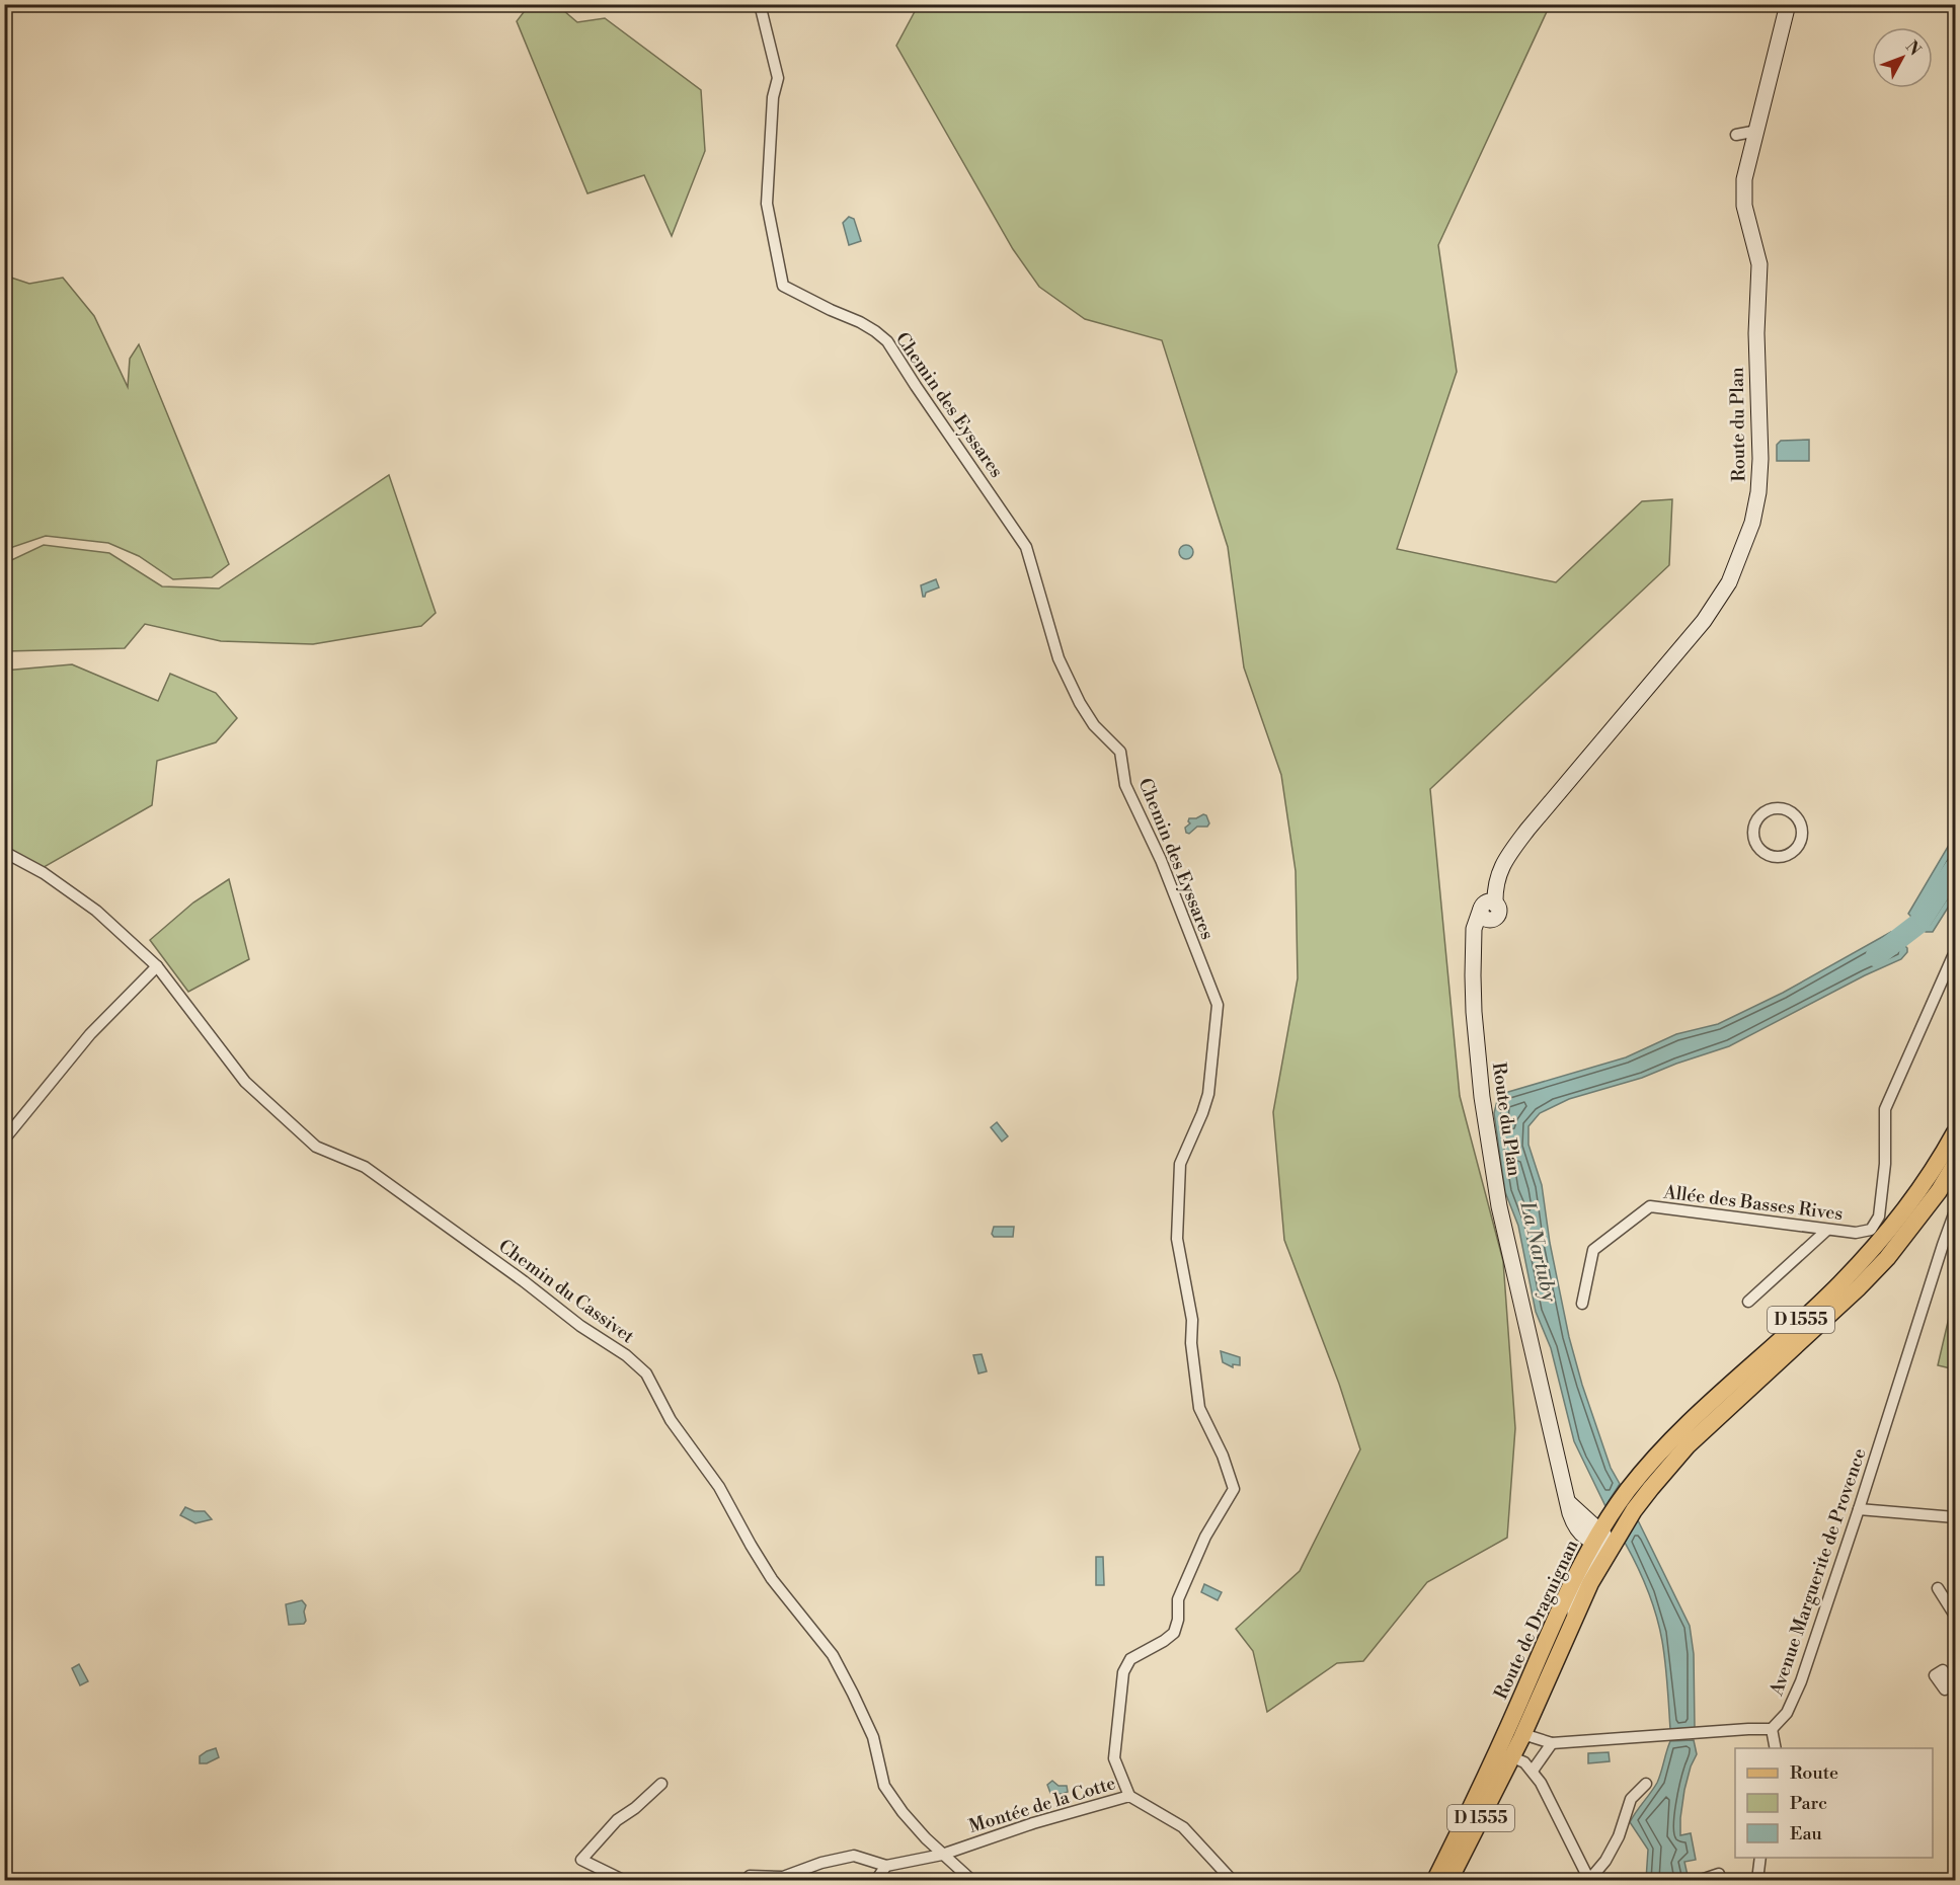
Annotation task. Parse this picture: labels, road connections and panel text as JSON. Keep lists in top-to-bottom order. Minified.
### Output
{"streets":{"main road":["D 1555","Route de Draguignan"],"street":["Chemin des Eyssares","Route du Plan","Allée des Basses Rives","Chemin du Cassivet","Avenue Marguerite de Provence","Montée de la Cotte"]},"crossings":[["Chemin des Eyssares","Montée de la Cotte"],["Route du Plan","Route de Draguignan"],["Chemin du Cassivet","Montée de la Cotte"]],"water":["La Nartuby"],"legend":["Route","Parc","Eau"],"north":"top right"}
